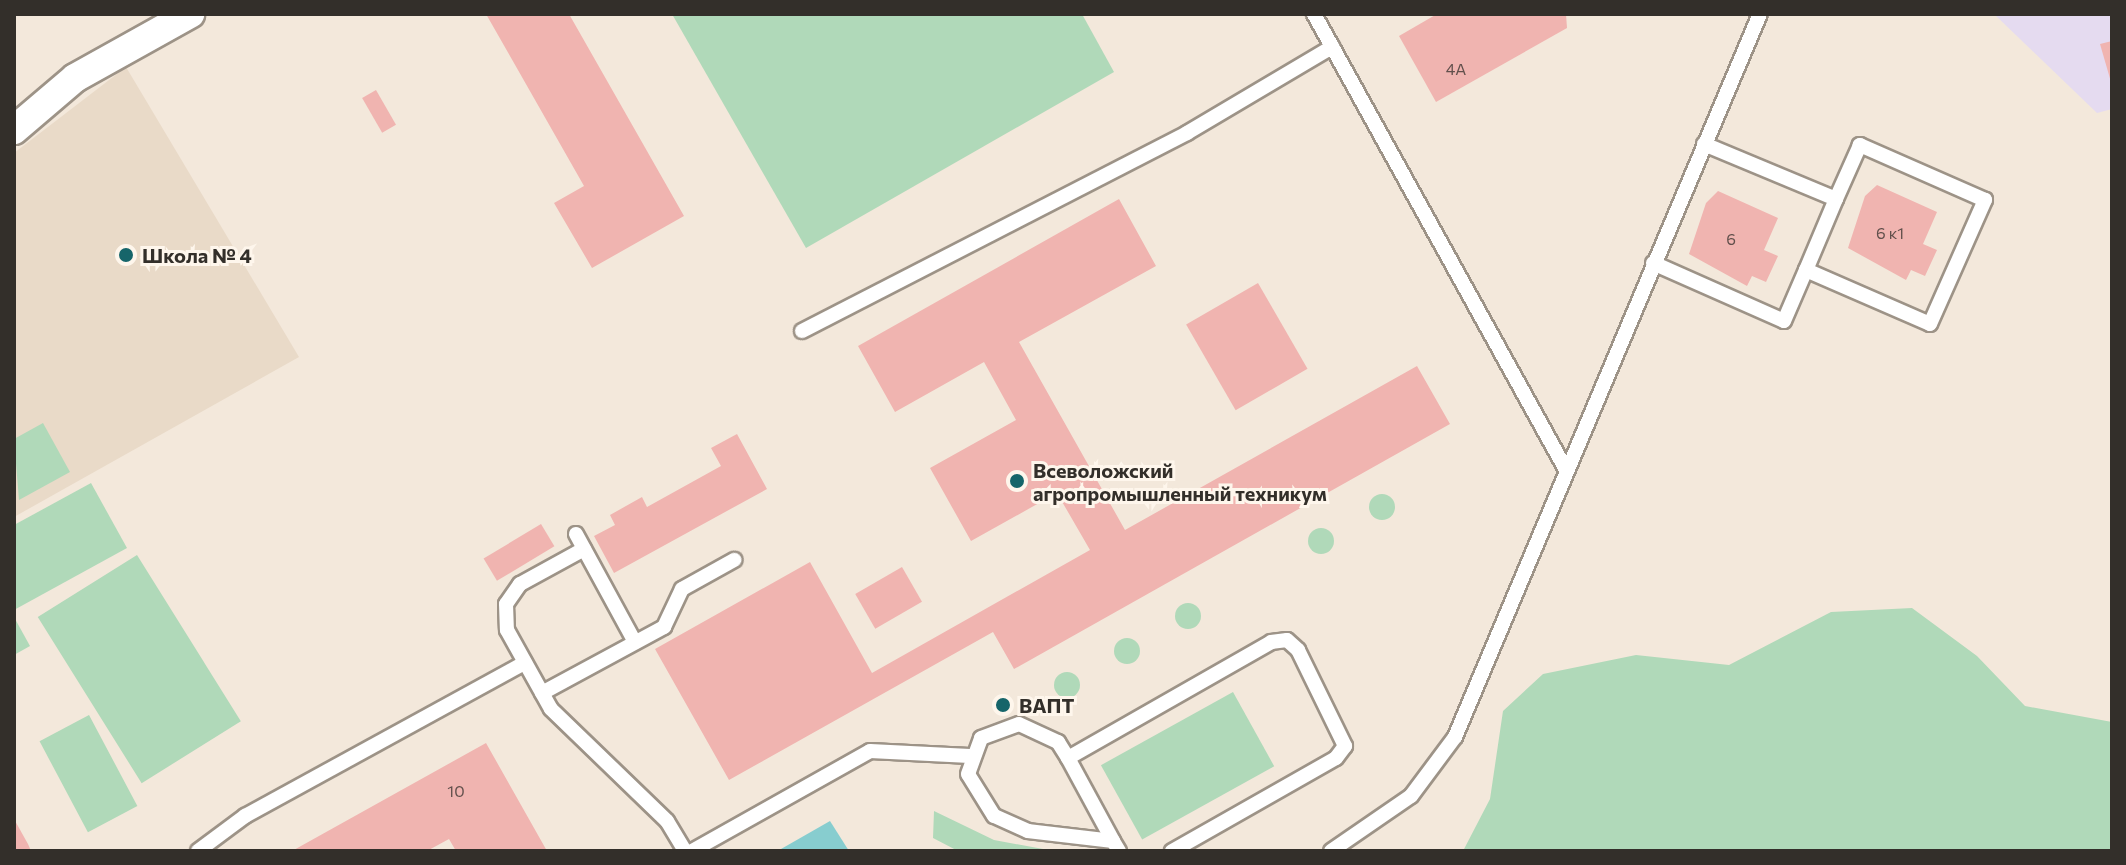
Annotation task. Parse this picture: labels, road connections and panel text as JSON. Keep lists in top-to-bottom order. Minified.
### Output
{"places":["Школа № 4","Всеволожский агропромышленный техникум","ВАПТ"],"house_numbers":["4А","6 к1","6","10"]}
